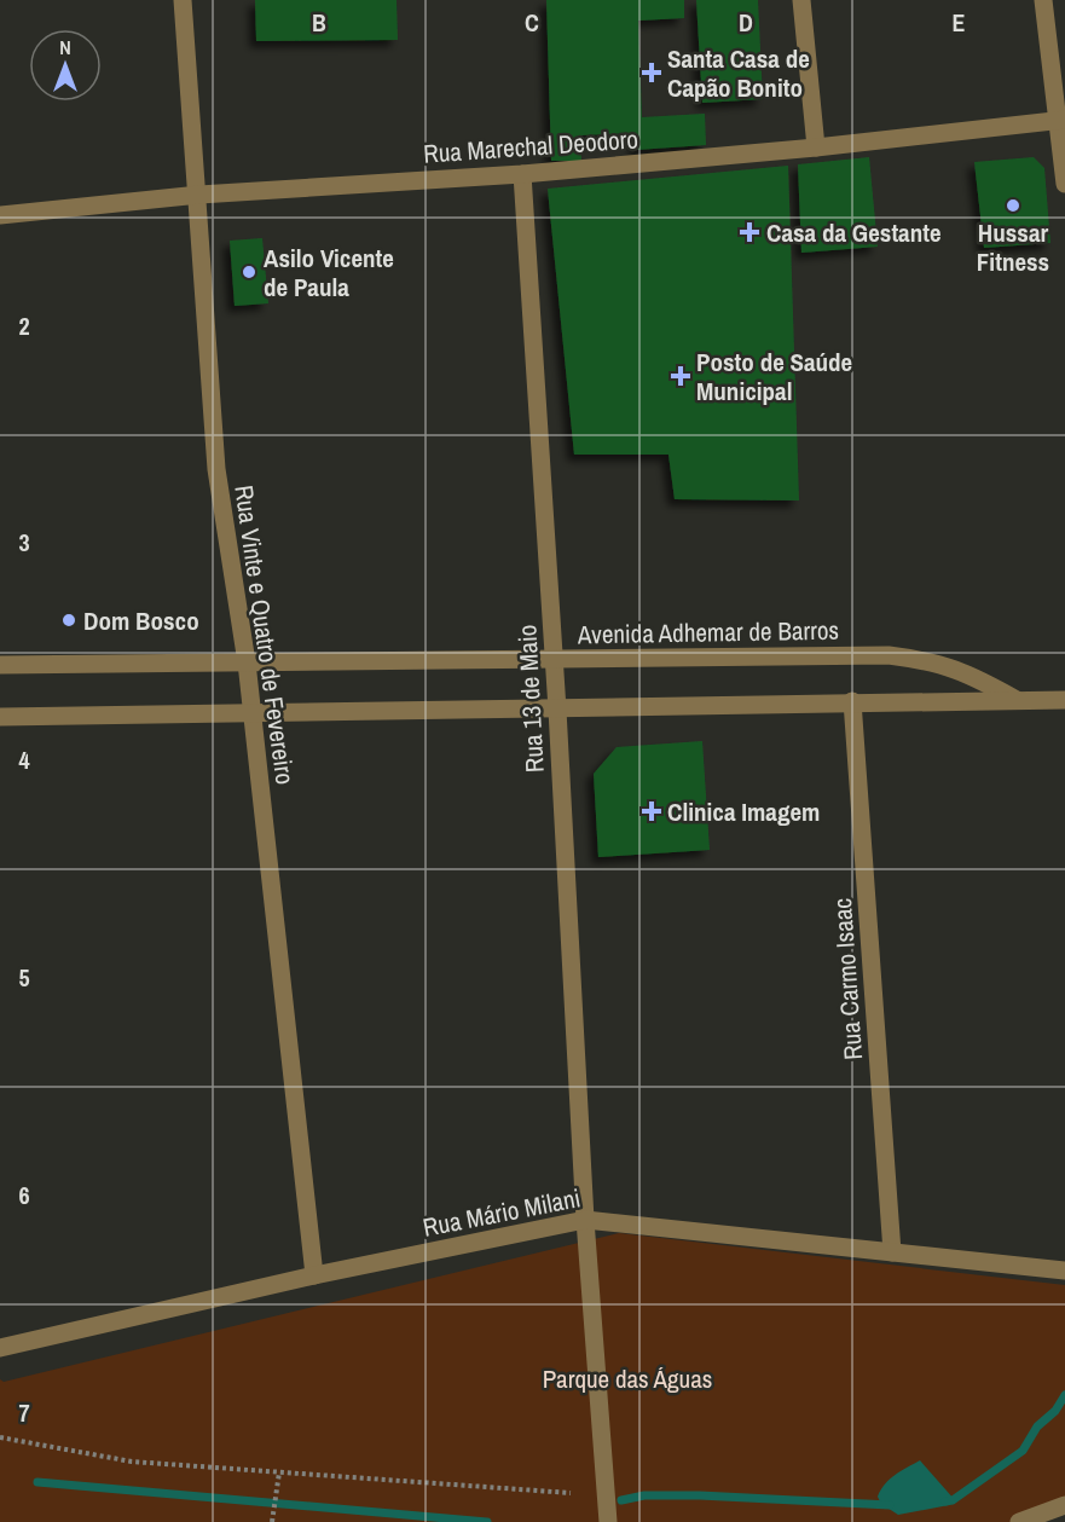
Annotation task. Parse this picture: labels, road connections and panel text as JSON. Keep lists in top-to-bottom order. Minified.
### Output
{"streets":{"street":["Rua Marechal Deodoro","Avenida Adhemar de Barros","Rua Vinte e Quatro de Fevereiro","Rua 13 de Maio","Rua Carmo Isaac","Rua Mário Milani"]},"crossings":[["Rua Marechal Deodoro","Rua Vinte e Quatro de Fevereiro"],["Rua Marechal Deodoro","Rua 13 de Maio"],["Avenida Adhemar de Barros","Rua Vinte e Quatro de Fevereiro"],["Avenida Adhemar de Barros","Rua 13 de Maio"],["Avenida Adhemar de Barros","Rua Carmo Isaac"],["Rua Vinte e Quatro de Fevereiro","Rua Mário Milani"],["Rua 13 de Maio","Rua Mário Milani"],["Rua Carmo Isaac","Rua Mário Milani"]],"parks":["Parque das Águas"],"places":{"health":["Santa Casa de Capão Bonito","Casa da Gestante","Posto de Saúde Municipal","Clinica Imagem"],"other":["Hussar Fitness","Asilo Vicente de Paula","Dom Bosco"]},"north":"top","grid":{"columns":["B","C","D","E"],"rows":["2","3","4","5","6","7"]}}
